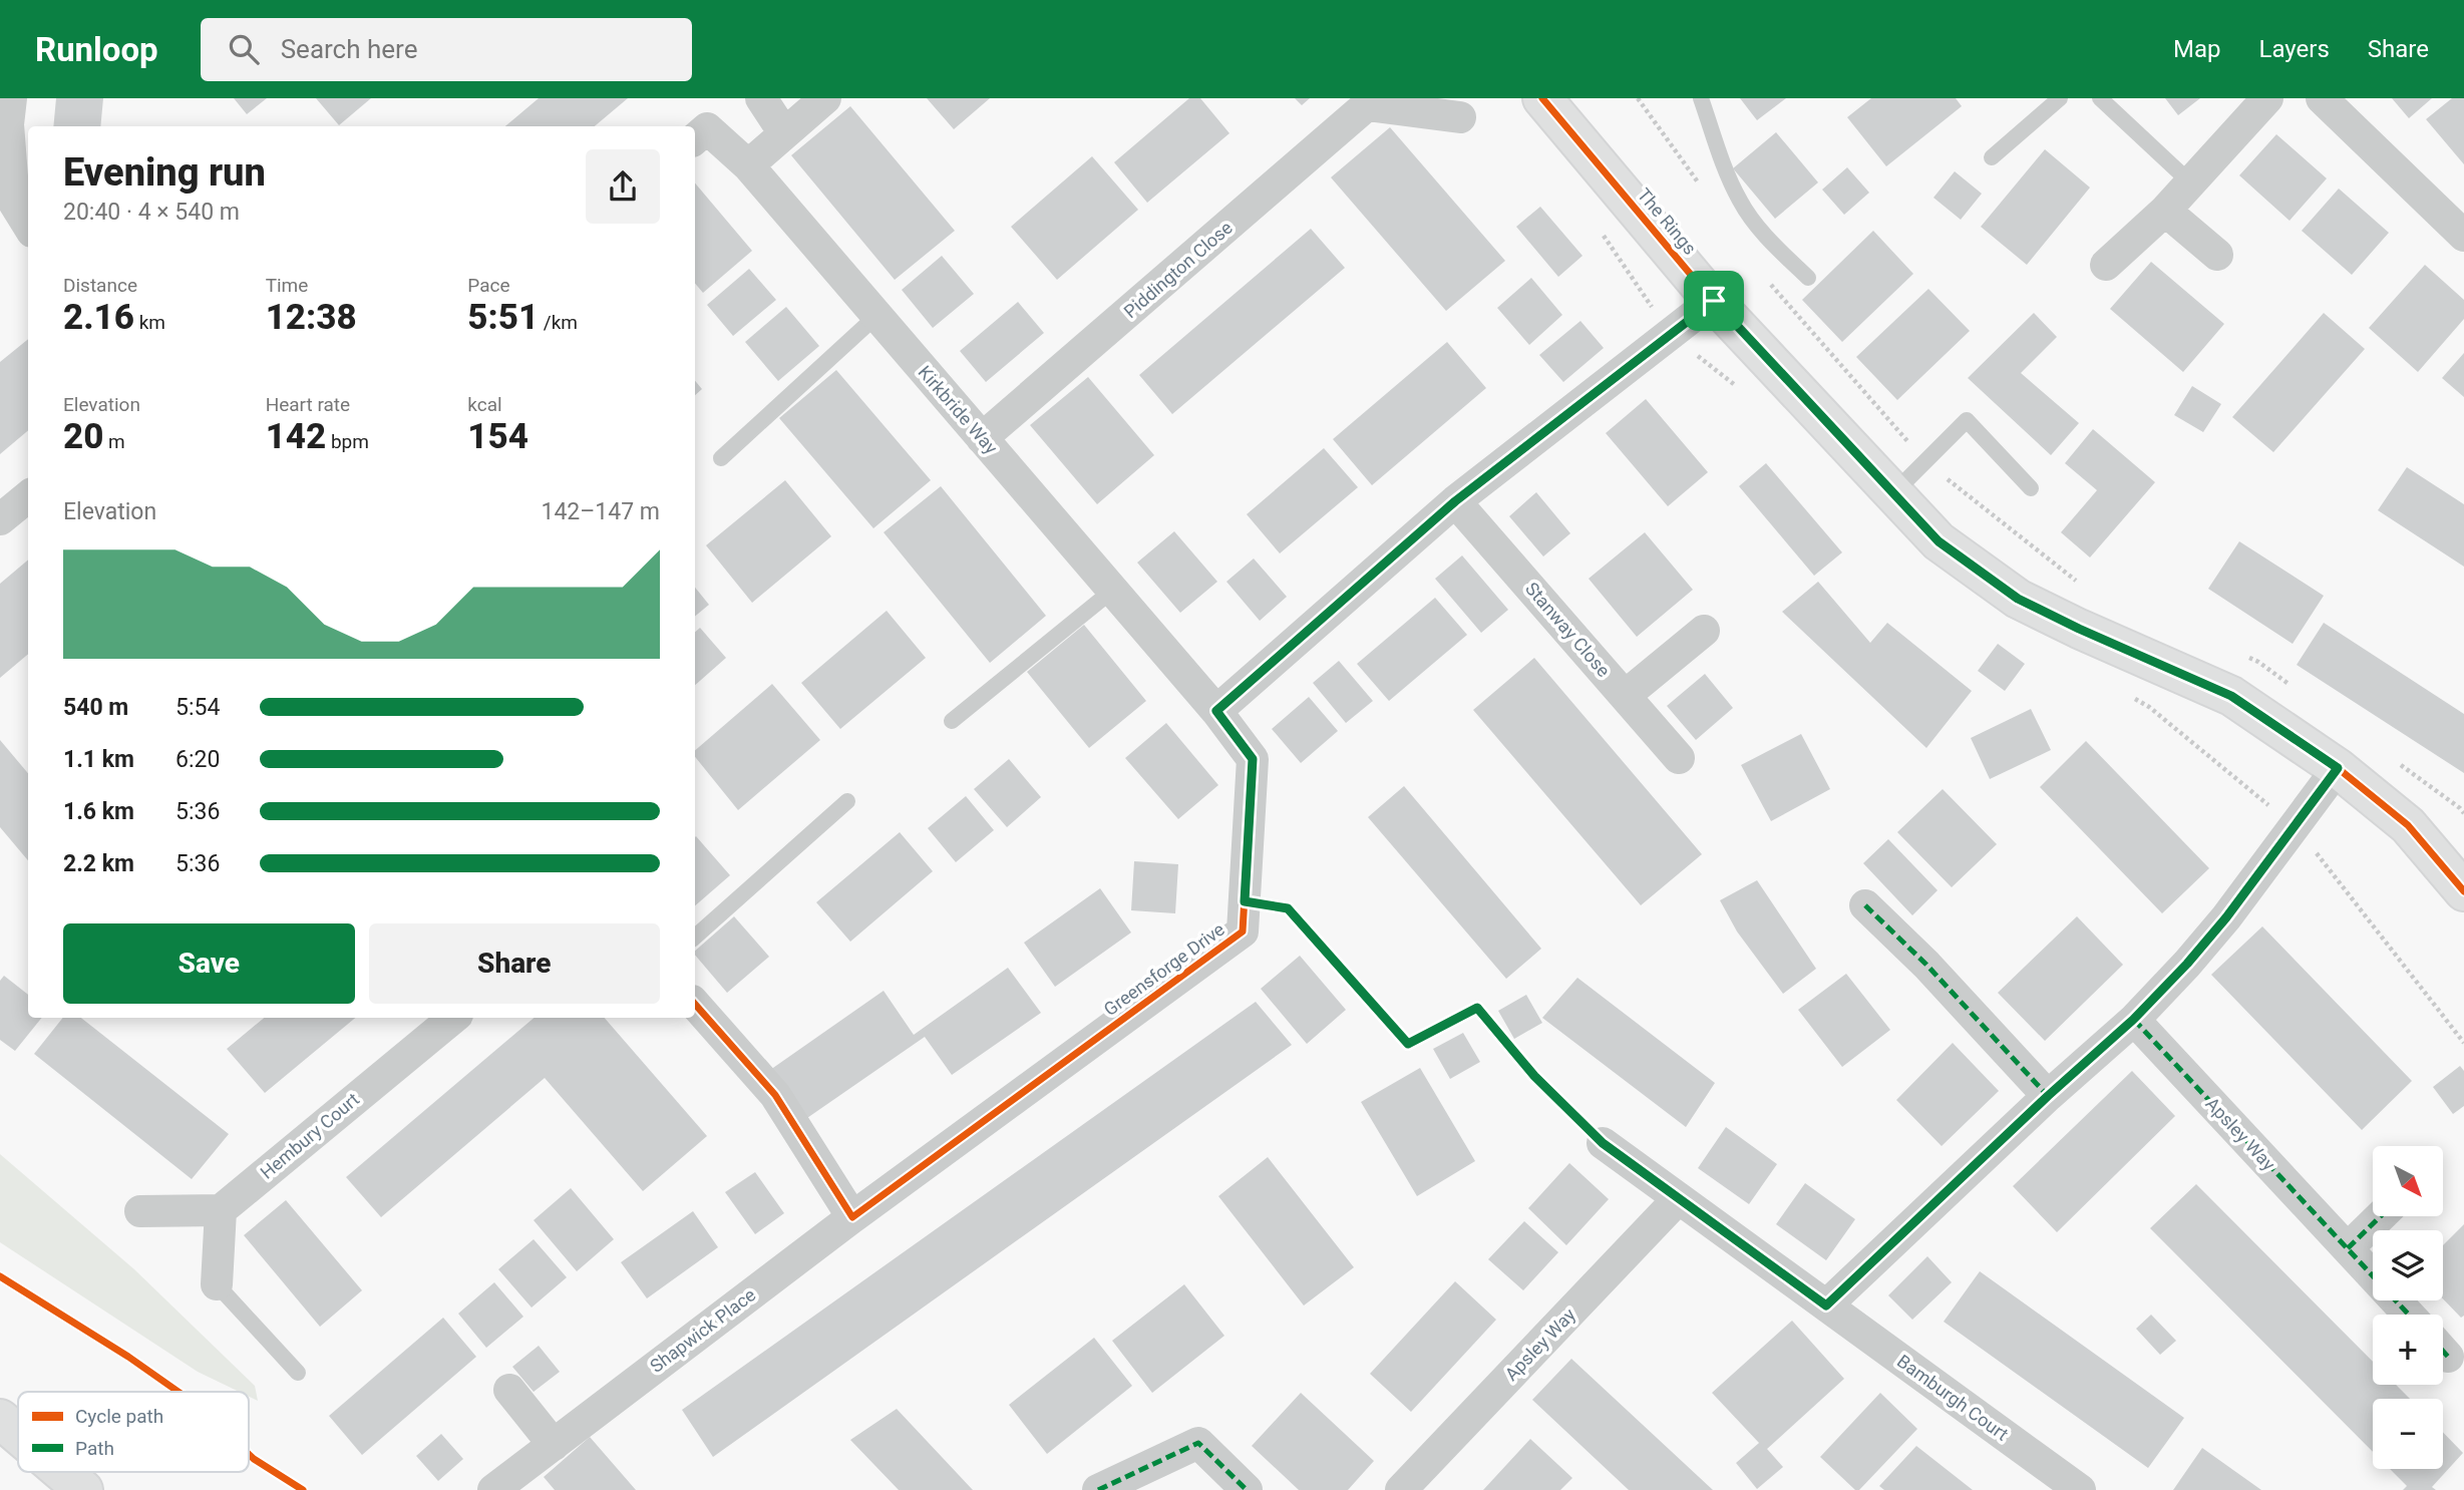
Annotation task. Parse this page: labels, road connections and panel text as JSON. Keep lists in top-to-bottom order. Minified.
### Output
{"streets":{"street":["The Rings","Piddington Close","Kirkbride Way","Stanway Close","Greensforge Drive","Apsley Way","Hembury Court","Shapwick Place","Bamburgh Court"]},"crossings":[["Piddington Close","Kirkbride Way"],["Kirkbride Way","Greensforge Drive"],["Greensforge Drive","Shapwick Place"]],"legend":["Cycle path","Path"],"north":"bottom right","page":{"header":"Runloop","search":"Search here","nav":["Map","Layers","Share"],"heading":["Evening run","20:40 · 4 × 540 m"],"stats":[["Distance","2.16 km"],["Time","12:38"],["Pace","5:51 /km"],["Elevation","20 m"],["Heart rate","142 bpm"],["kcal","154"]],"chart":["Elevation","142–147 m"],"list":[{"name":"540 m","note":"5:54"},{"name":"1.1 km","note":"6:20"},{"name":"1.6 km","note":"5:36"},{"name":"2.2 km","note":"5:36"}],"buttons":["Save","Share"],"map_buttons":["+","−"]}}
